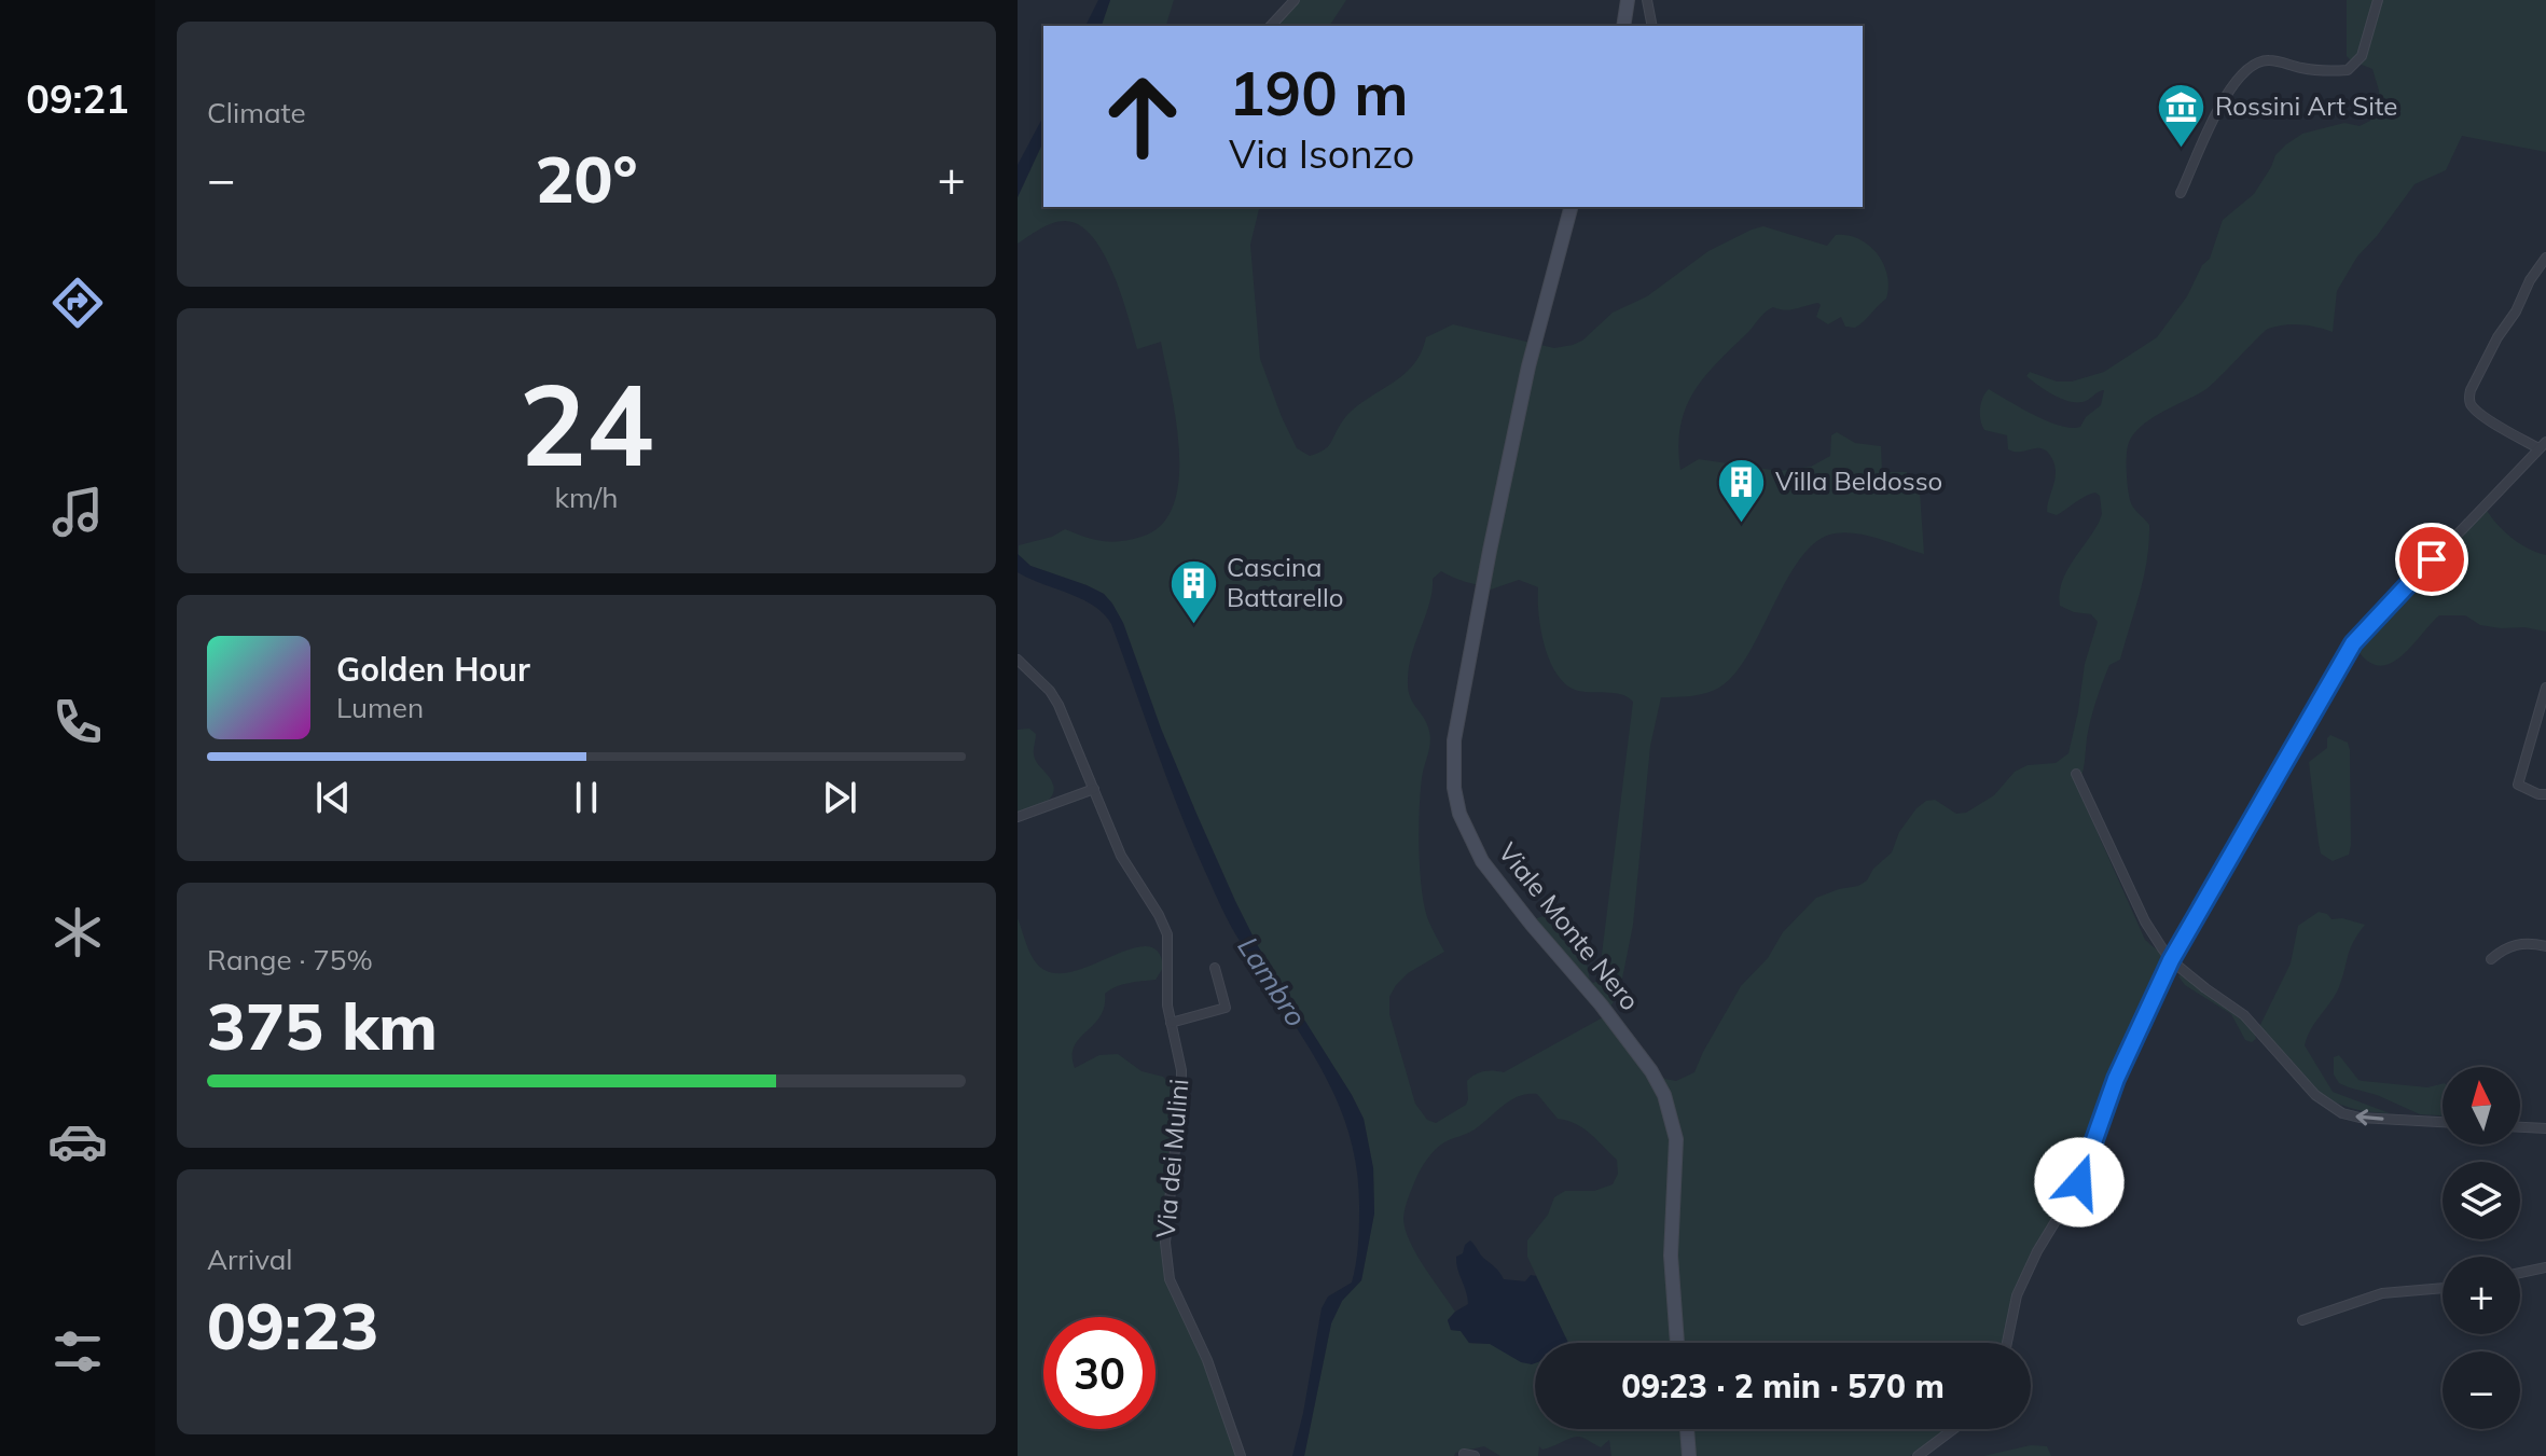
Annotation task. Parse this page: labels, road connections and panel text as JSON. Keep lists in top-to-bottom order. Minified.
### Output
{"streets":{"street":["Viale Monte Nero","Via dei Mulini"]},"water":["Lambro"],"places":{"museum":["Rossini Art Site"],"building":["Villa Beldosso","Cascina Battarello"]},"north":"top","page":{"tabs":"09:21","tile":["Climate",["24","km/h"],["Range · 75%","375 km"],["Arrival","09:23"]],"turn":["190 m","Via Isonzo"],"heat":["−","20°","+"],"song":["Golden Hour","Lumen"],"map_buttons":["+","−"],"limit":"30","trip":"09:23 · 2 min · 570 m"}}
